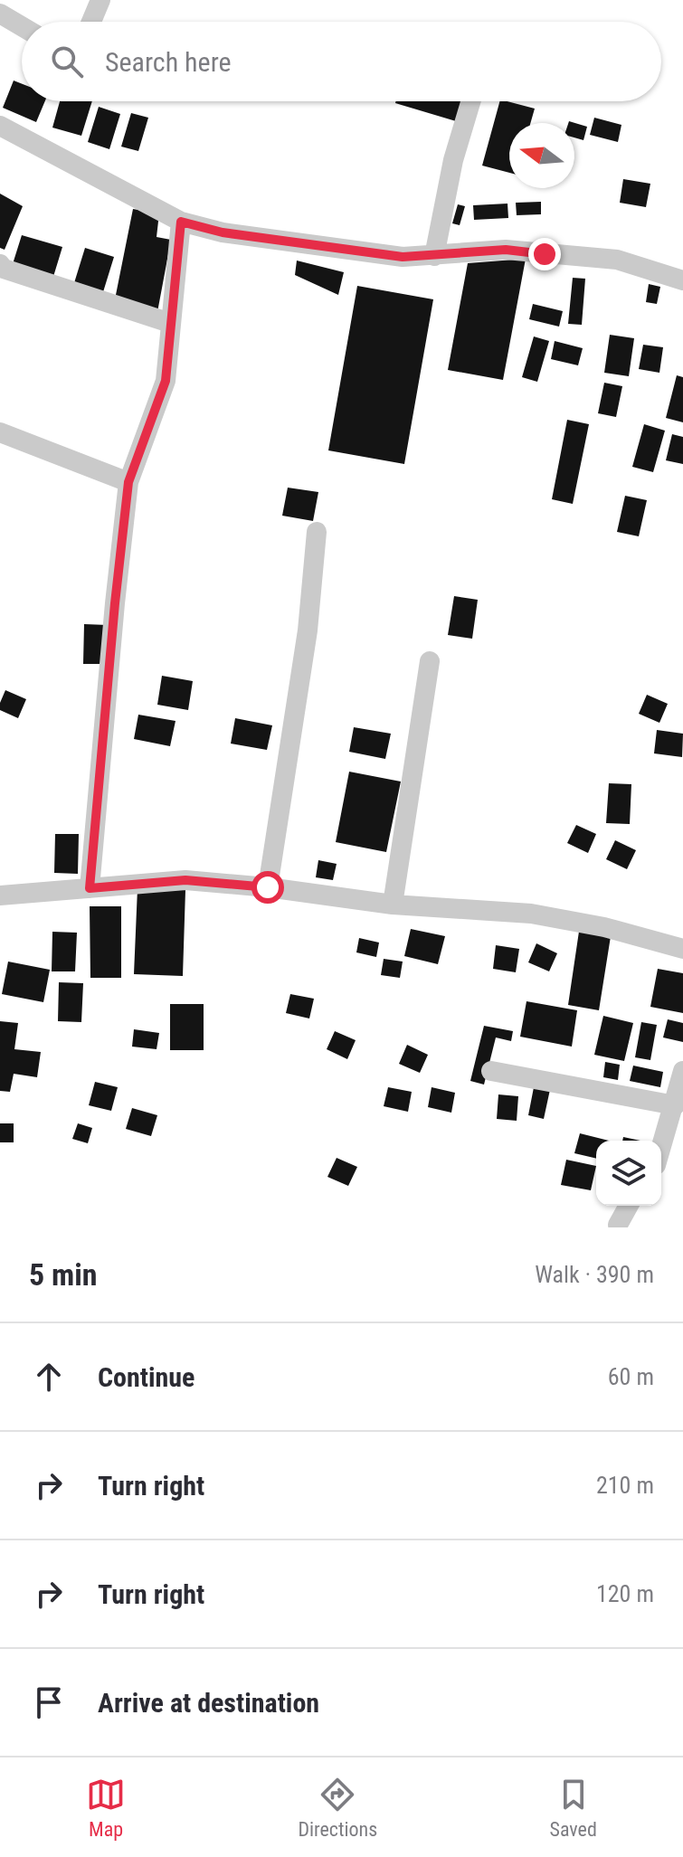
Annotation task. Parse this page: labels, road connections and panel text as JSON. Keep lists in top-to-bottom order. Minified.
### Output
{"north":"left","page":{"search":"Search here","heading":["5 min","Walk · 390 m"],"list":[["Continue","60 m"],["Turn right","210 m"],["Turn right","120 m"],"Arrive at destination"],"nav":["Map","Directions","Saved"]}}
